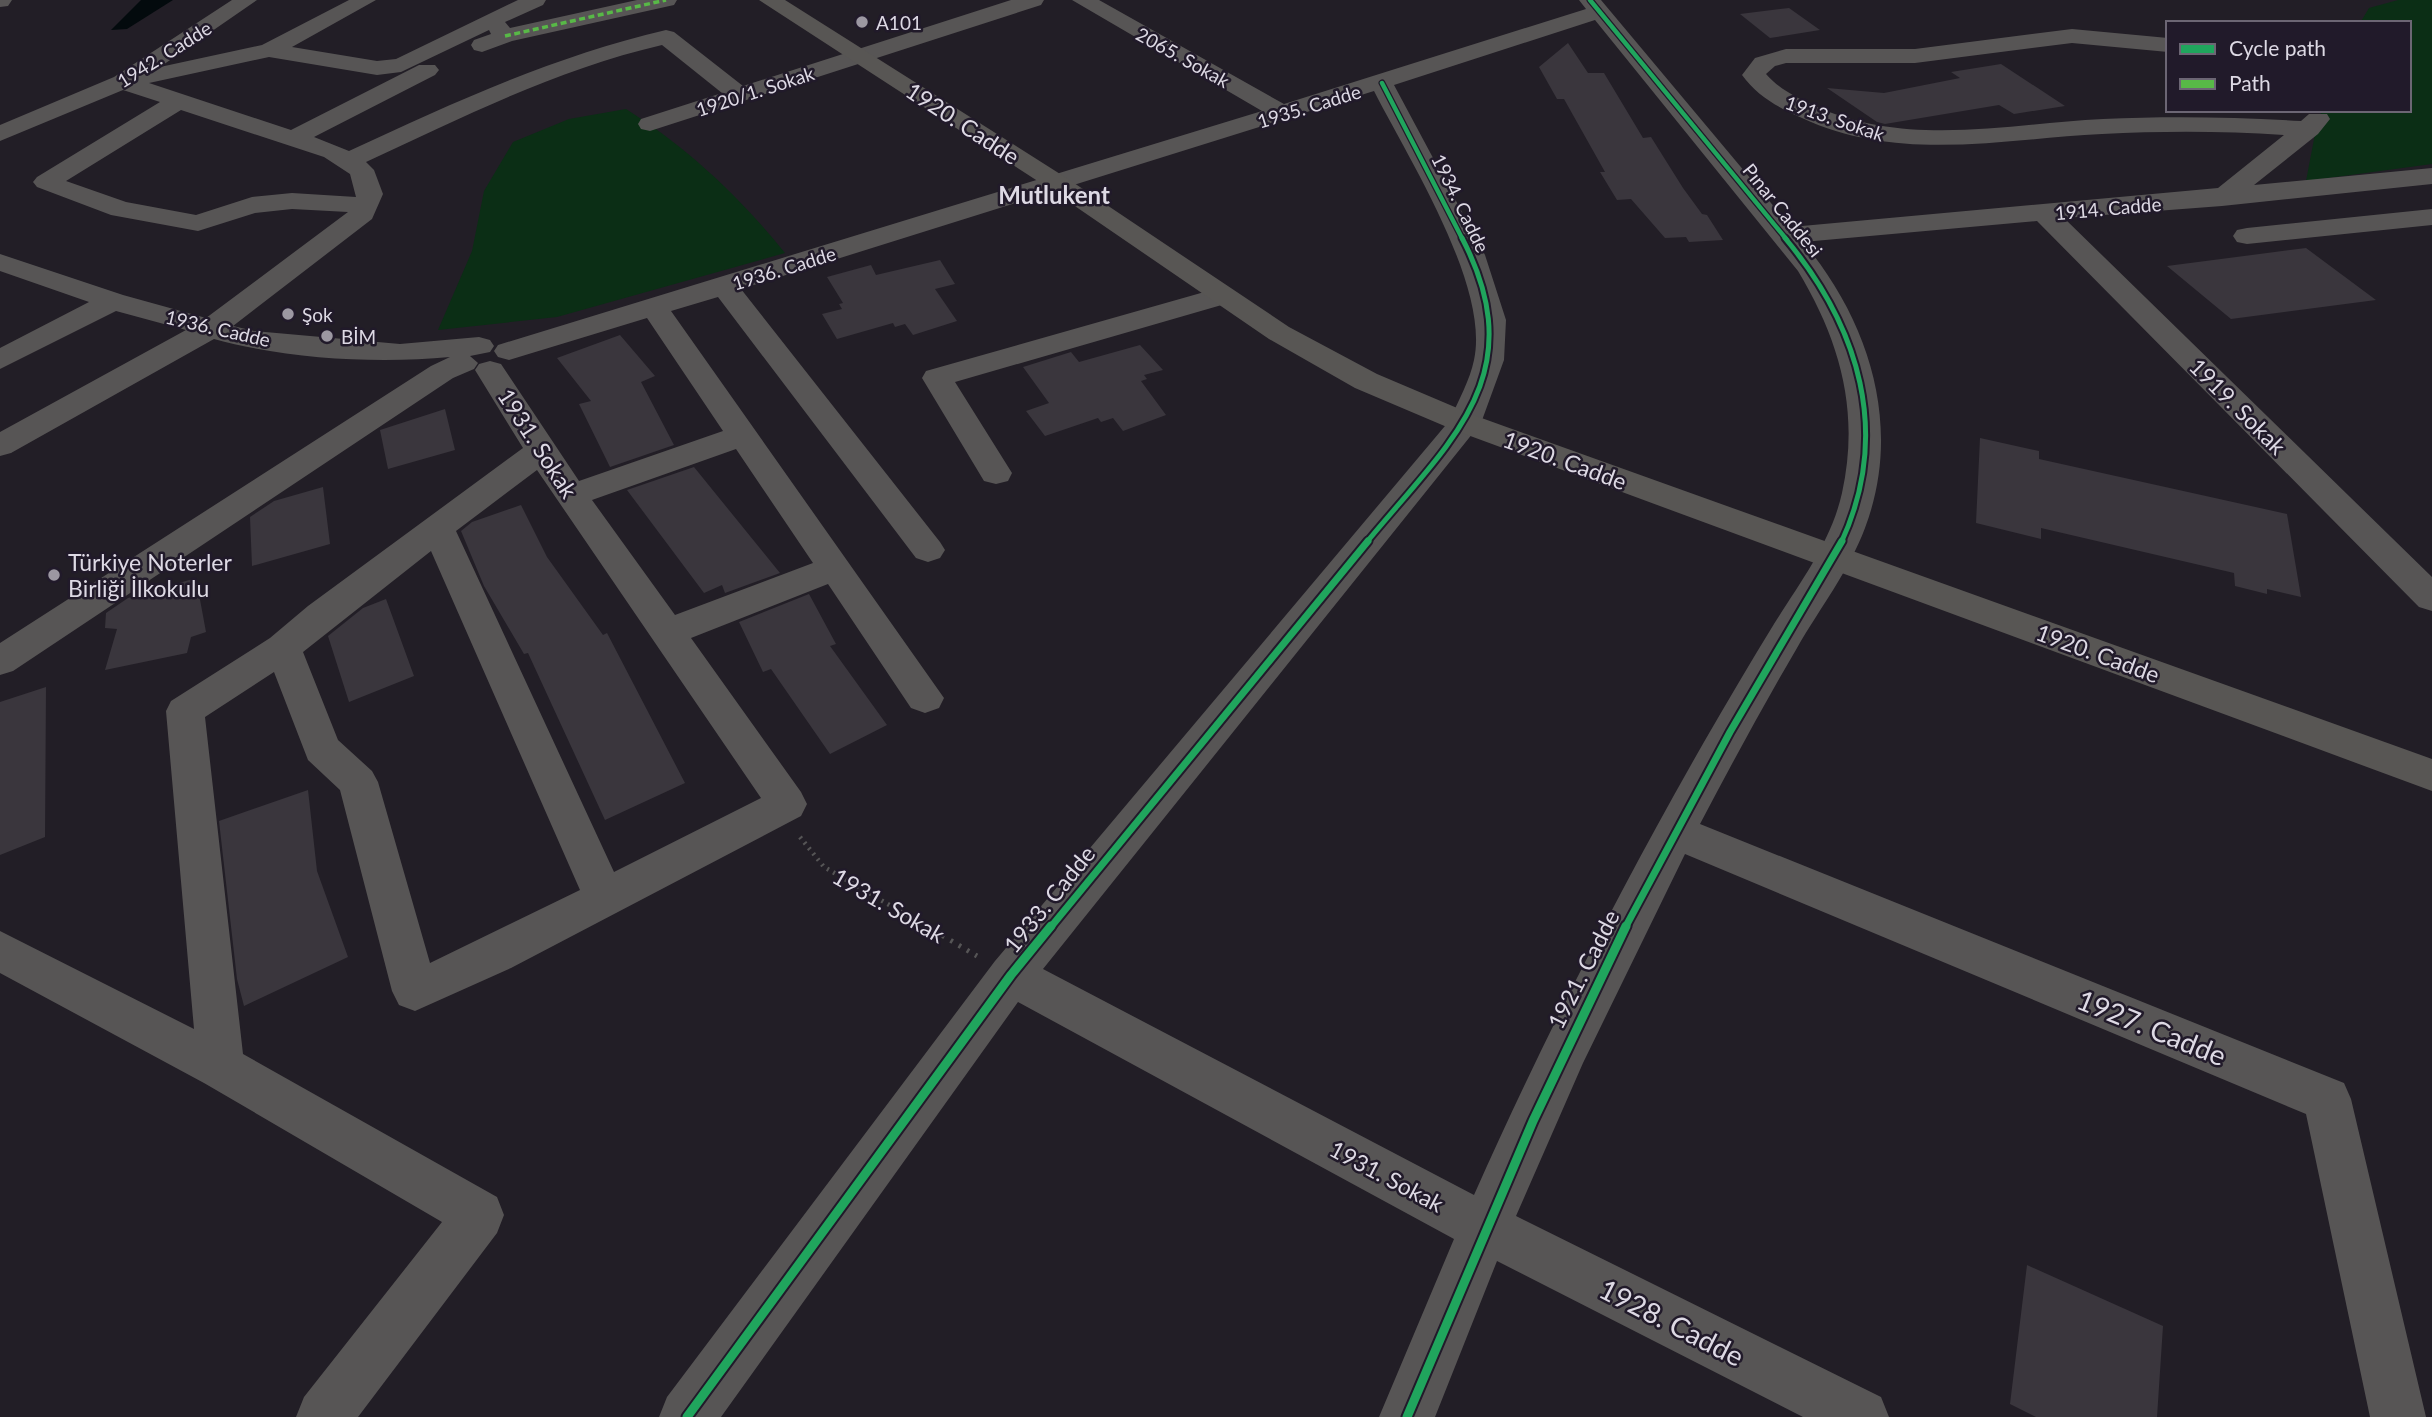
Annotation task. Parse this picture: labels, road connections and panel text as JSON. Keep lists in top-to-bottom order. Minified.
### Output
{"streets":{"main road":["1920. Cadde"],"street":["1942. Cadde","2065. Sokak","1920/1. Sokak","1935. Cadde","1913. Sokak","1934. Cadde","1914. Cadde","Pınar Caddesi","1936. Cadde","1919. Sokak","1931. Sokak","1933. Cadde","1921. Cadde","1927. Cadde","1928. Cadde"]},"crossings":[["2065. Sokak","1935. Cadde"],["1920/1. Sokak","1920. Cadde"],["1935. Cadde","1920. Cadde"],["1935. Cadde","1934. Cadde"],["1935. Cadde","Pınar Caddesi"],["1935. Cadde","1936. Cadde"],["1913. Sokak","1914. Cadde"],["1920. Cadde","1934. Cadde"],["1920. Cadde","Pınar Caddesi"],["1920. Cadde","1936. Cadde"],["1920. Cadde","1933. Cadde"],["1920. Cadde","1921. Cadde"],["1934. Cadde","1933. Cadde"],["1914. Cadde","Pınar Caddesi"],["1914. Cadde","1919. Sokak"],["Pınar Caddesi","1921. Cadde"],["1936. Cadde","1931. Sokak"],["1931. Sokak","1933. Cadde"],["1931. Sokak","1921. Cadde"],["1931. Sokak","1928. Cadde"],["1921. Cadde","1927. Cadde"],["1921. Cadde","1928. Cadde"]],"districts":["Mutlukent"],"places":["A101","Şok","BİM","Türkiye Noterler Birliği İlkokulu"],"legend":["Cycle path","Path"]}
